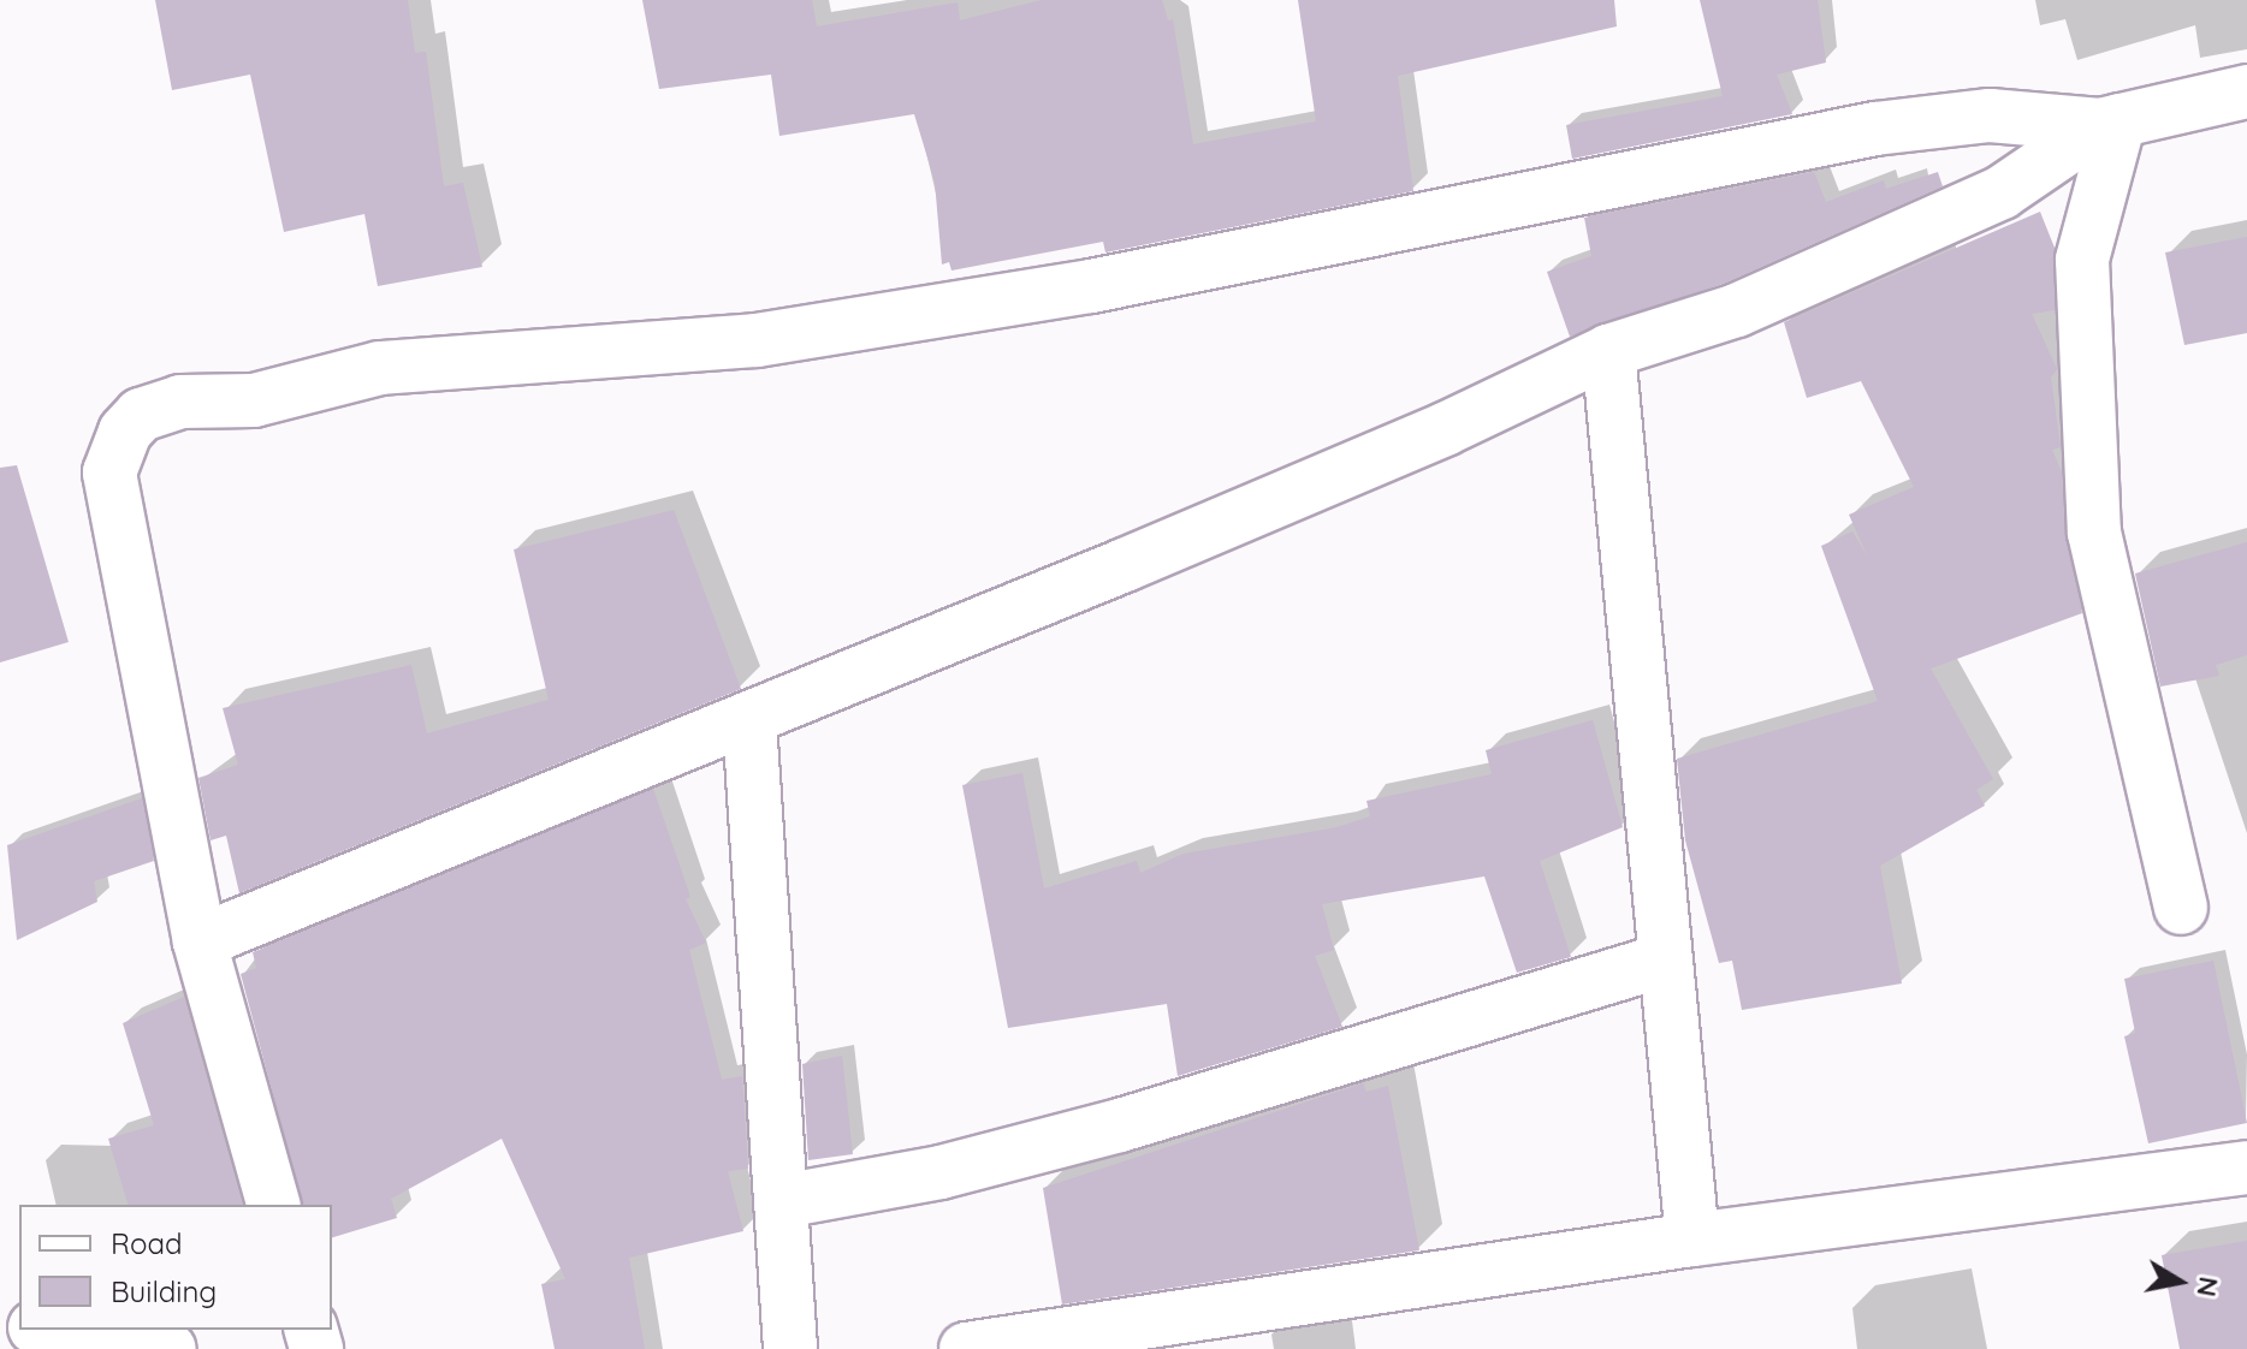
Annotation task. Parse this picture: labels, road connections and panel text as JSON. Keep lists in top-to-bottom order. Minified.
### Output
{"legend":["Road","Building"],"north":"right"}
